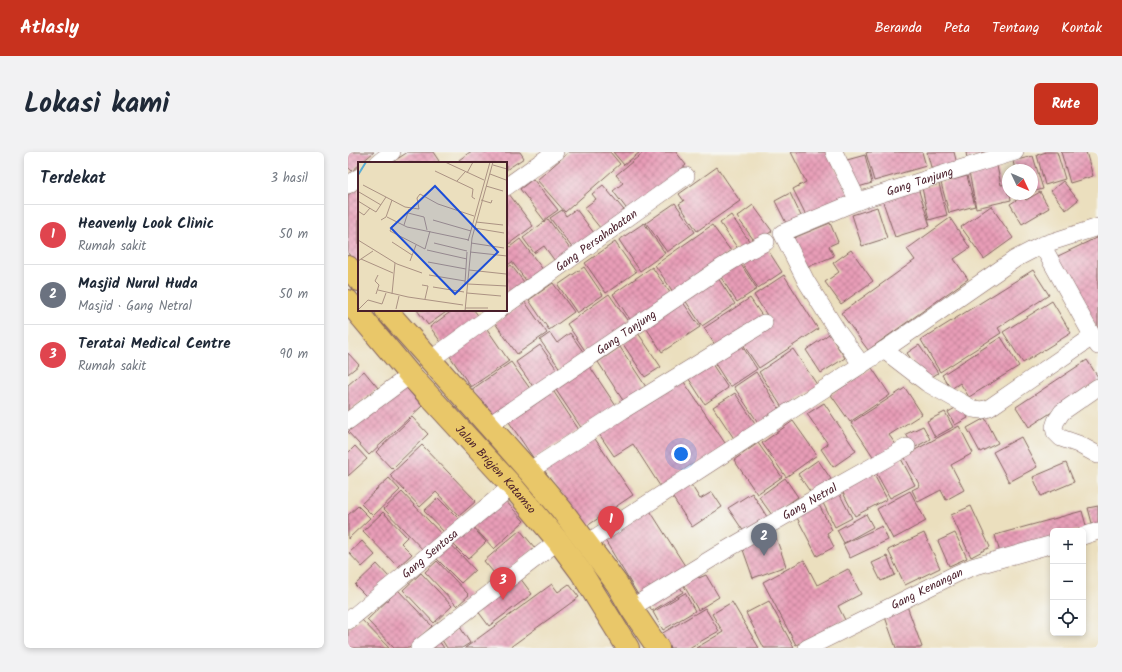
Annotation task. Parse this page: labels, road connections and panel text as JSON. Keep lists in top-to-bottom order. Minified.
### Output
{"streets":{"main road":["Jalan Brigjen Katamso"],"street":["Gang Tanjung","Gang Persahabatan","Gang Netral","Gang Sentosa","Gang Kenangan"]},"crossings":[["Gang Tanjung","Jalan Brigjen Katamso"],["Jalan Brigjen Katamso","Gang Netral"],["Jalan Brigjen Katamso","Gang Sentosa"]],"north":"bottom right","page":{"header":"Atlasly","nav":["Beranda","Peta","Tentang","Kontak"],"title":"Lokasi kami","buttons":"Rute","heading":["Terdekat","3 hasil"],"list":[{"mark":"1","name":"Heavenly Look Clinic","note":"Rumah sakit","value":"50 m"},{"mark":"2","name":"Masjid Nurul Huda","note":"Masjid · Gang Netral","value":"50 m"},{"mark":"3","name":"Teratai Medical Centre","note":"Rumah sakit","value":"90 m"}],"pins":["1","2","3"],"map_buttons":["+","−"]}}
